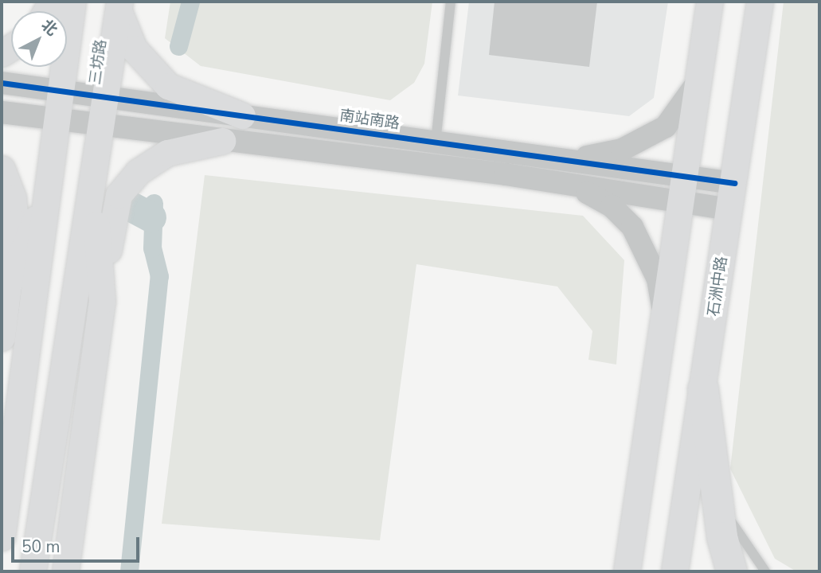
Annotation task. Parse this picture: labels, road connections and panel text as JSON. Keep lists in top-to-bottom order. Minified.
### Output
{"streets":{"main road":["三坊路","石洲中路"],"street":["南站南路"]},"crossings":[["三坊路","南站南路"],["南站南路","石洲中路"]],"scale_bar":"50 m","north":"top right"}
